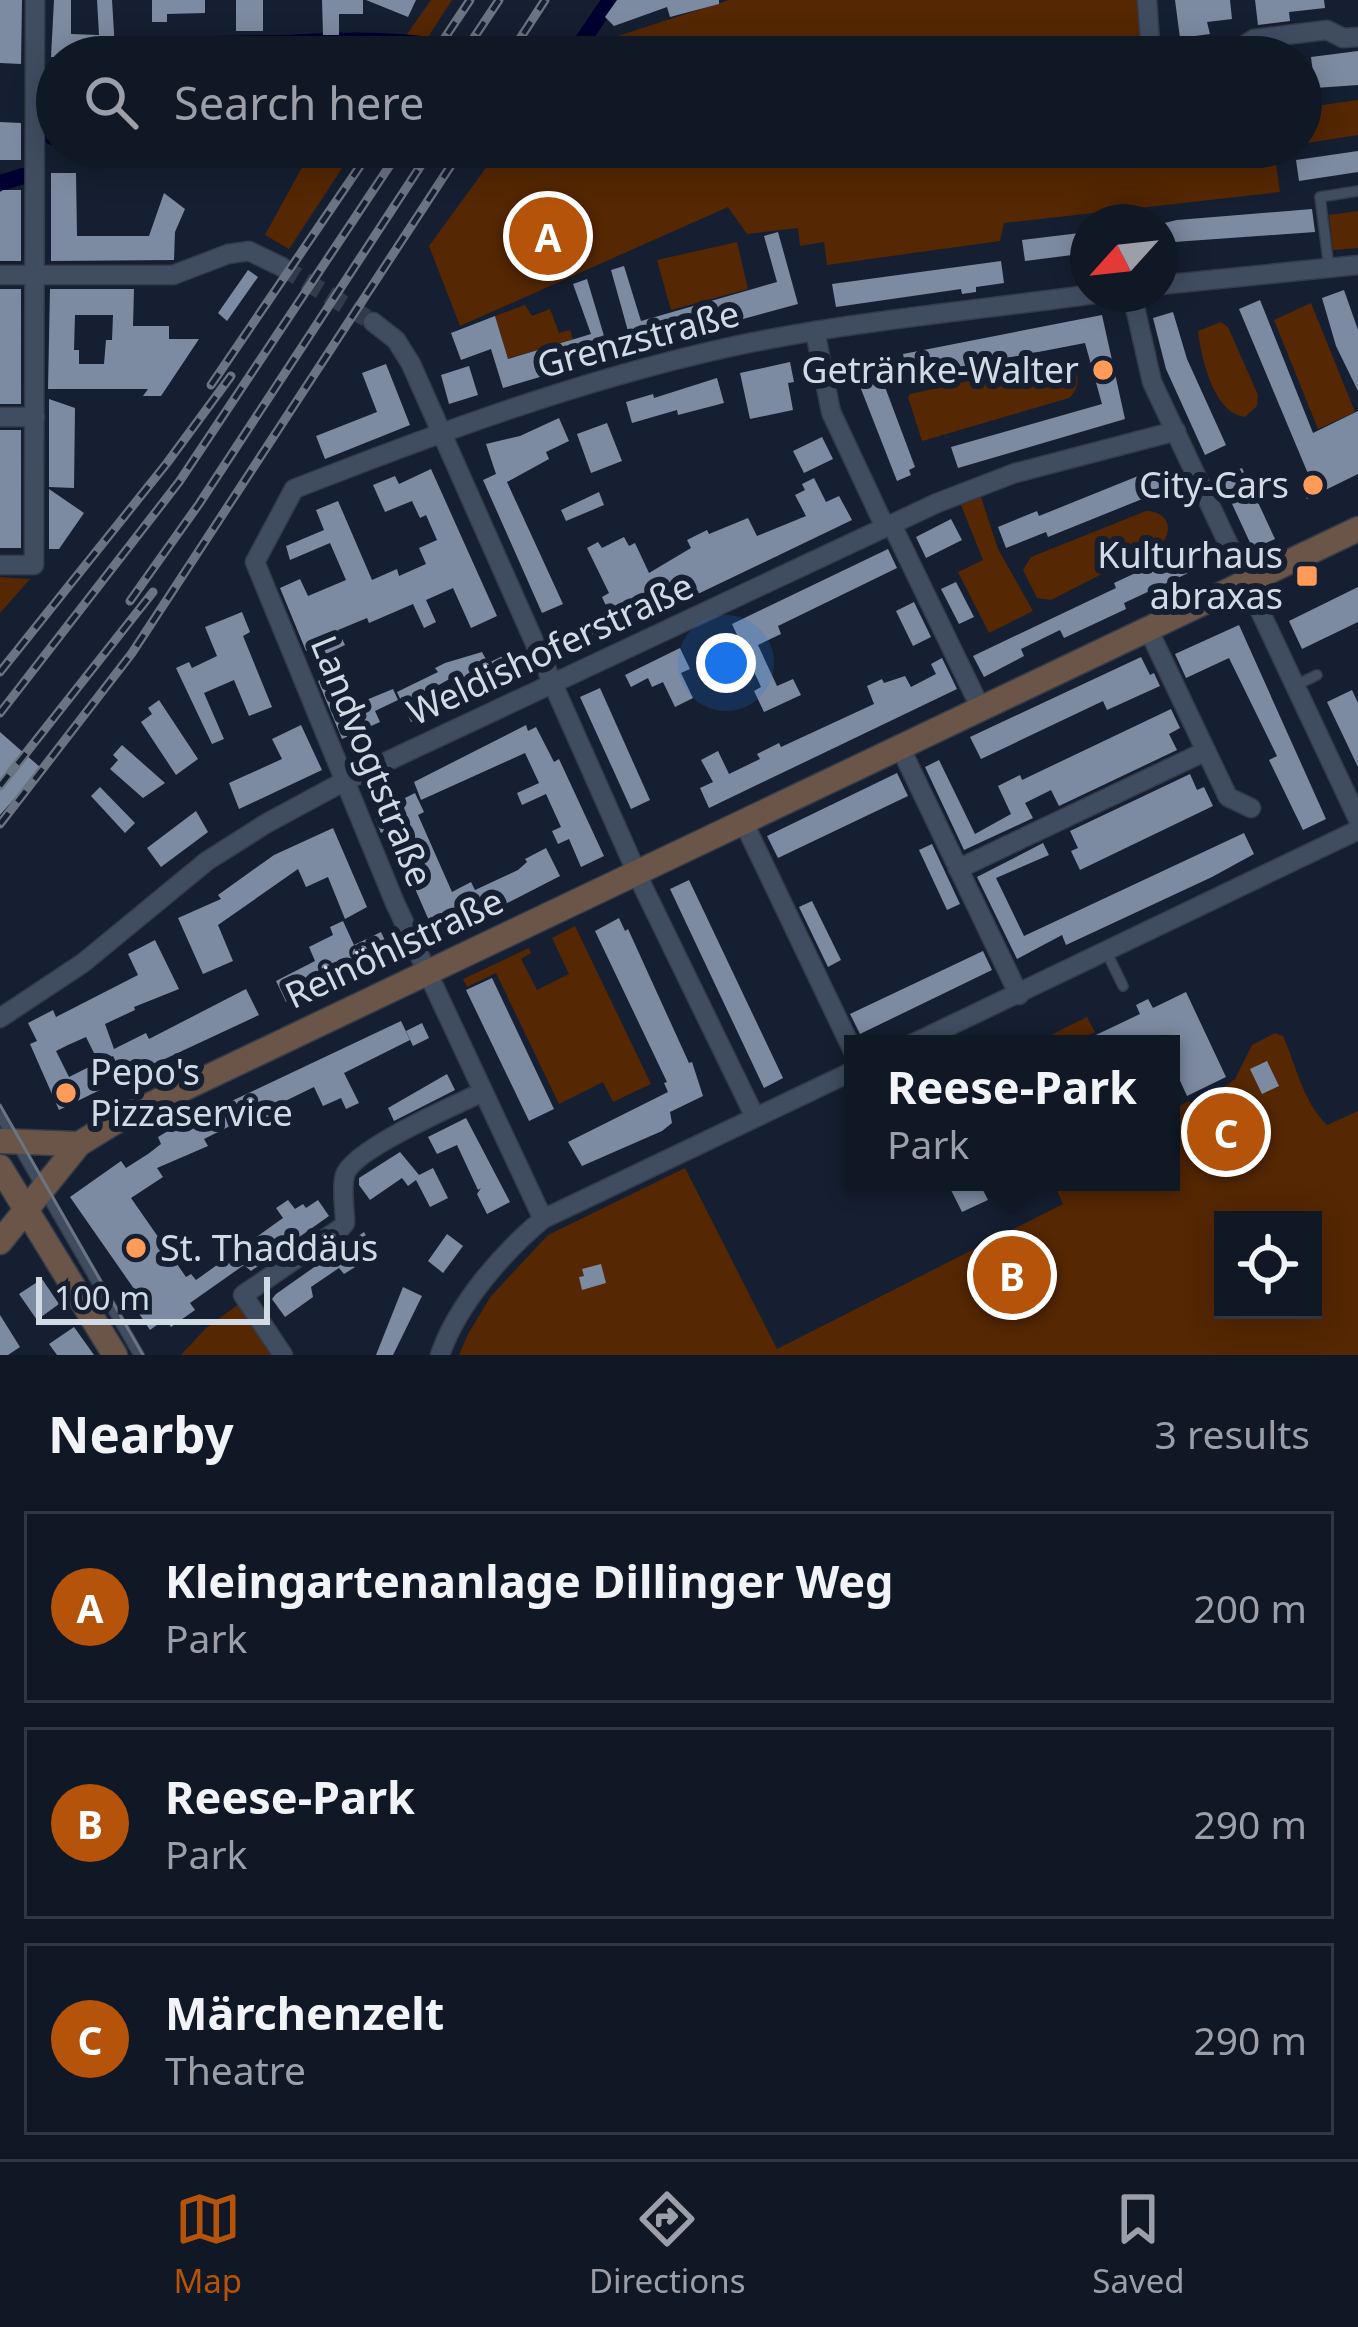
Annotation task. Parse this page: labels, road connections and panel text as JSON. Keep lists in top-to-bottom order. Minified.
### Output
{"streets":{"street":["Grenzstraße","Weldishoferstraße","Landvogtstraße","Reinöhlstraße"]},"crossings":[["Grenzstraße","Landvogtstraße"],["Weldishoferstraße","Landvogtstraße"],["Landvogtstraße","Reinöhlstraße"]],"places":{"other":["Getränke-Walter","City-Cars","Pepo's Pizzaservice","St. Thaddäus"],"transit":["Kulturhaus abraxas"]},"scale_bar":"100 m","north":"bottom left","page":{"search":"Search here","pins":["A","C","B"],"popup":["Reese-Park","Park"],"scale":"100 m","heading":["Nearby","3 results"],"list":[{"mark":"A","name":"Kleingartenanlage Dillinger Weg","note":"Park","value":"200 m"},{"mark":"B","name":"Reese-Park","note":"Park","value":"290 m"},{"mark":"C","name":"Märchenzelt","note":"Theatre","value":"290 m"}],"nav":["Map","Directions","Saved"]}}
